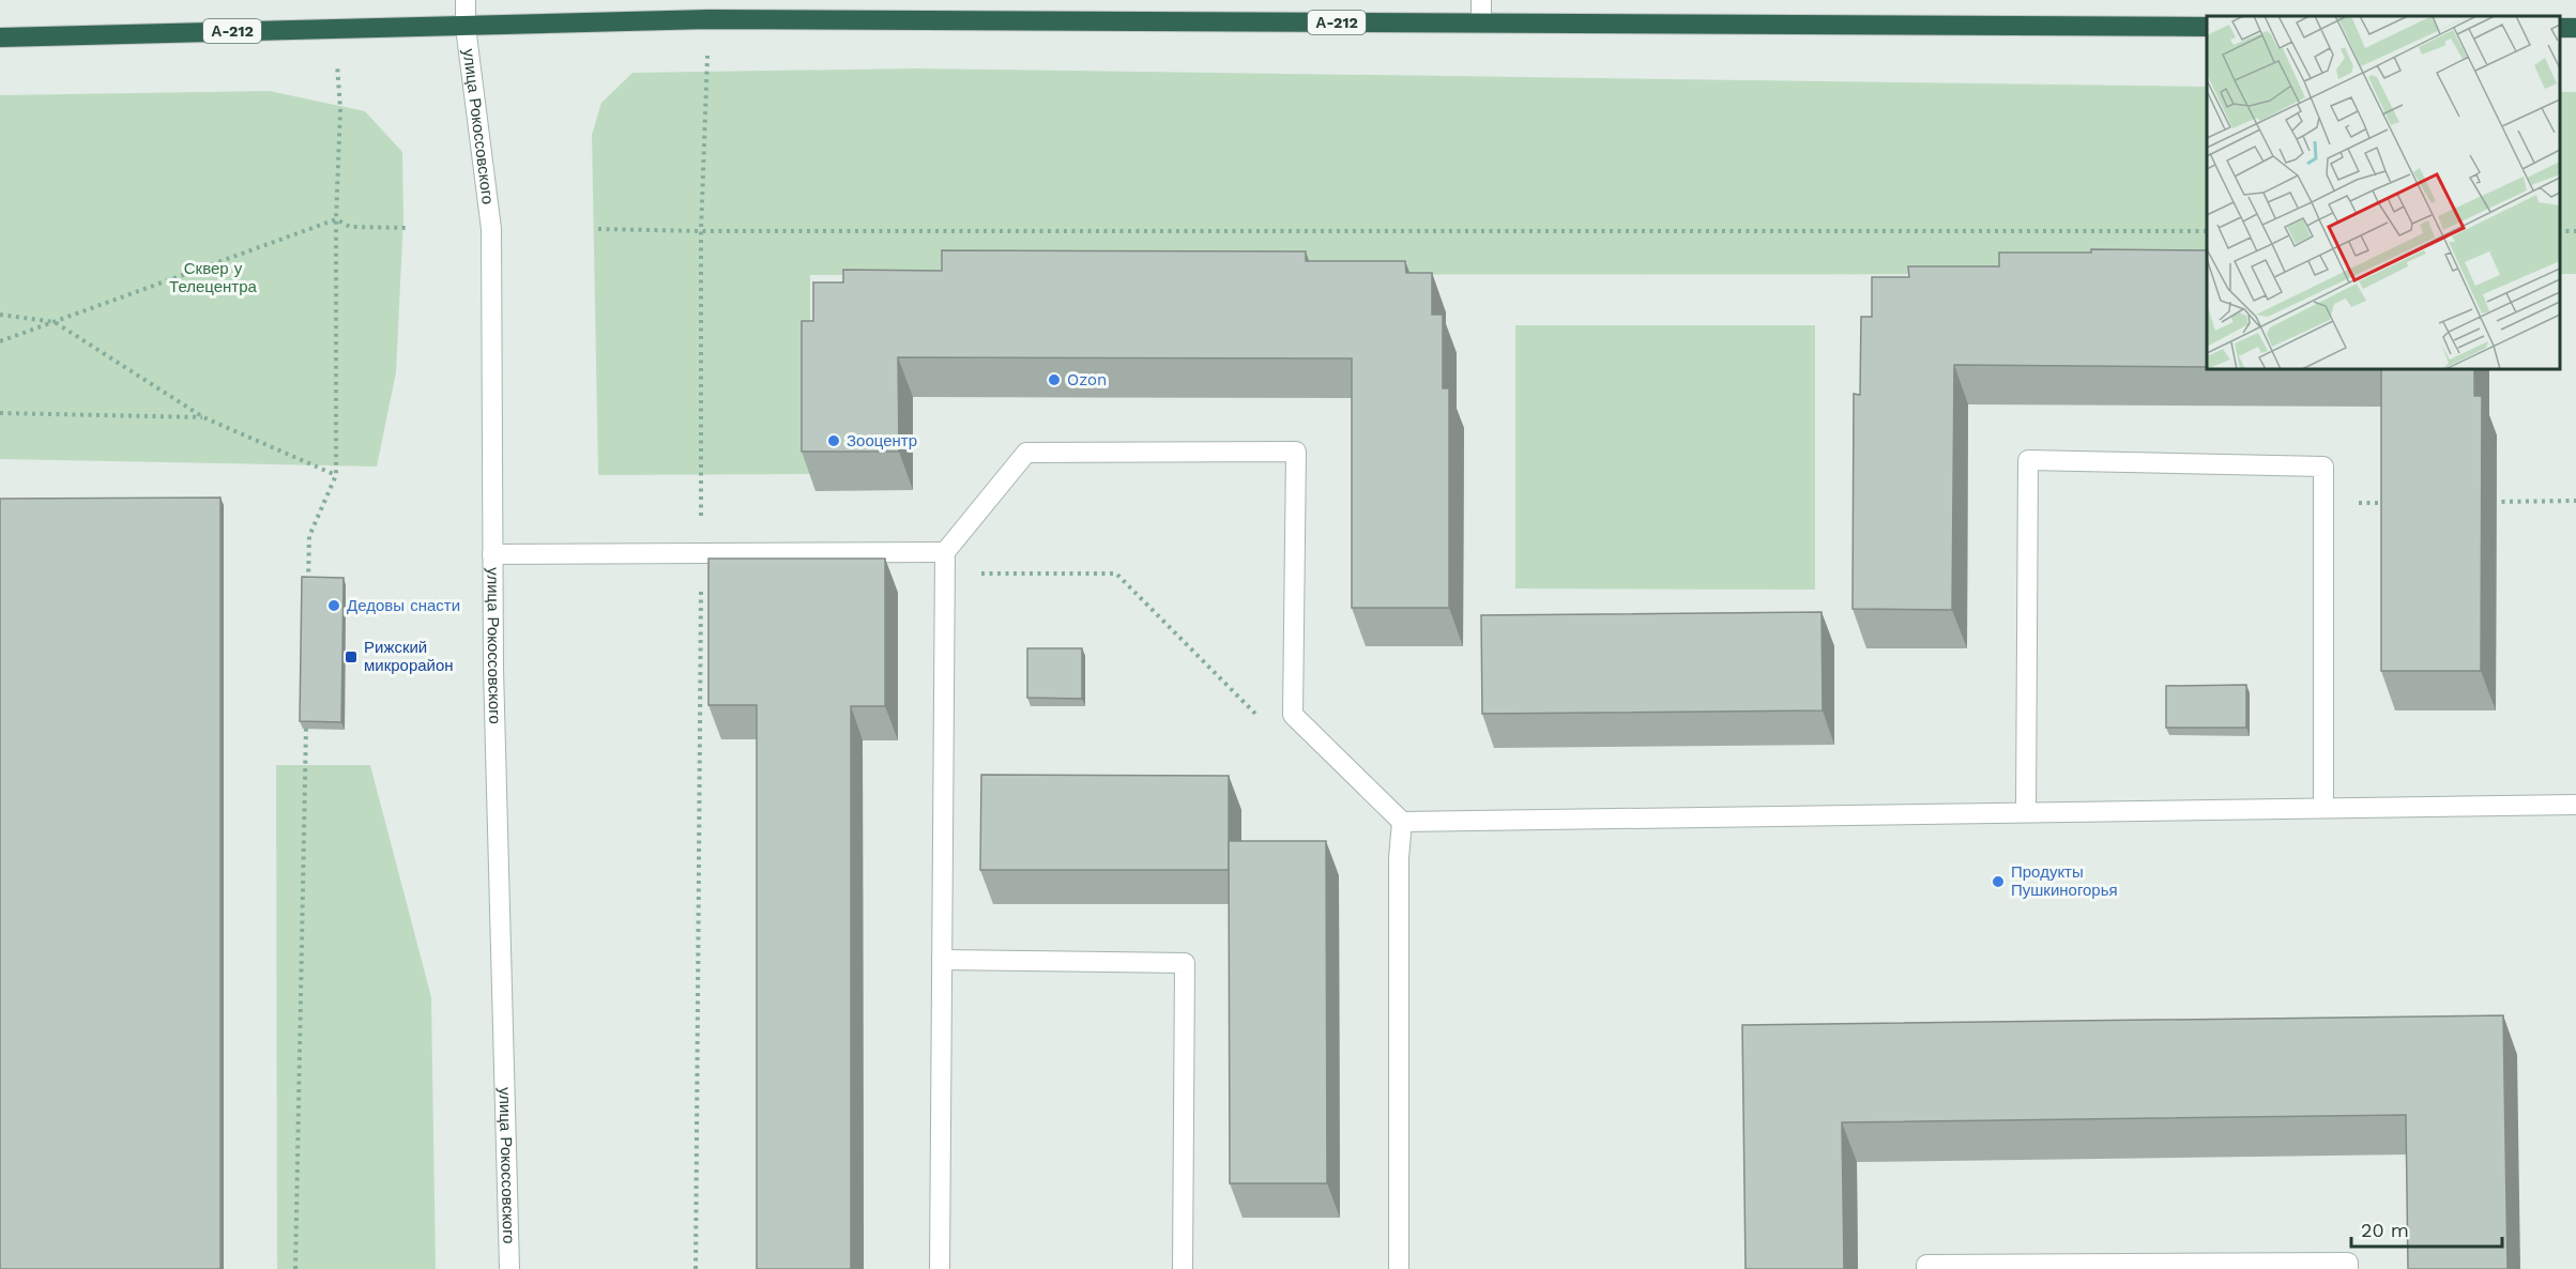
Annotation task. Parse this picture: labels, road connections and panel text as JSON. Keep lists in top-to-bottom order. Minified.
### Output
{"streets":{"highway":["А-212"],"main road":["улица Рокоссовского"]},"crossings":[["А-212","улица Рокоссовского"]],"parks":["Сквер у Телецентра"],"places":{"other":["Ozon","Зооцентр","Дедовы снасти","Продукты Пушкиногорья"],"transit":["Рижский микрорайон"]},"scale_bar":"20 m"}
